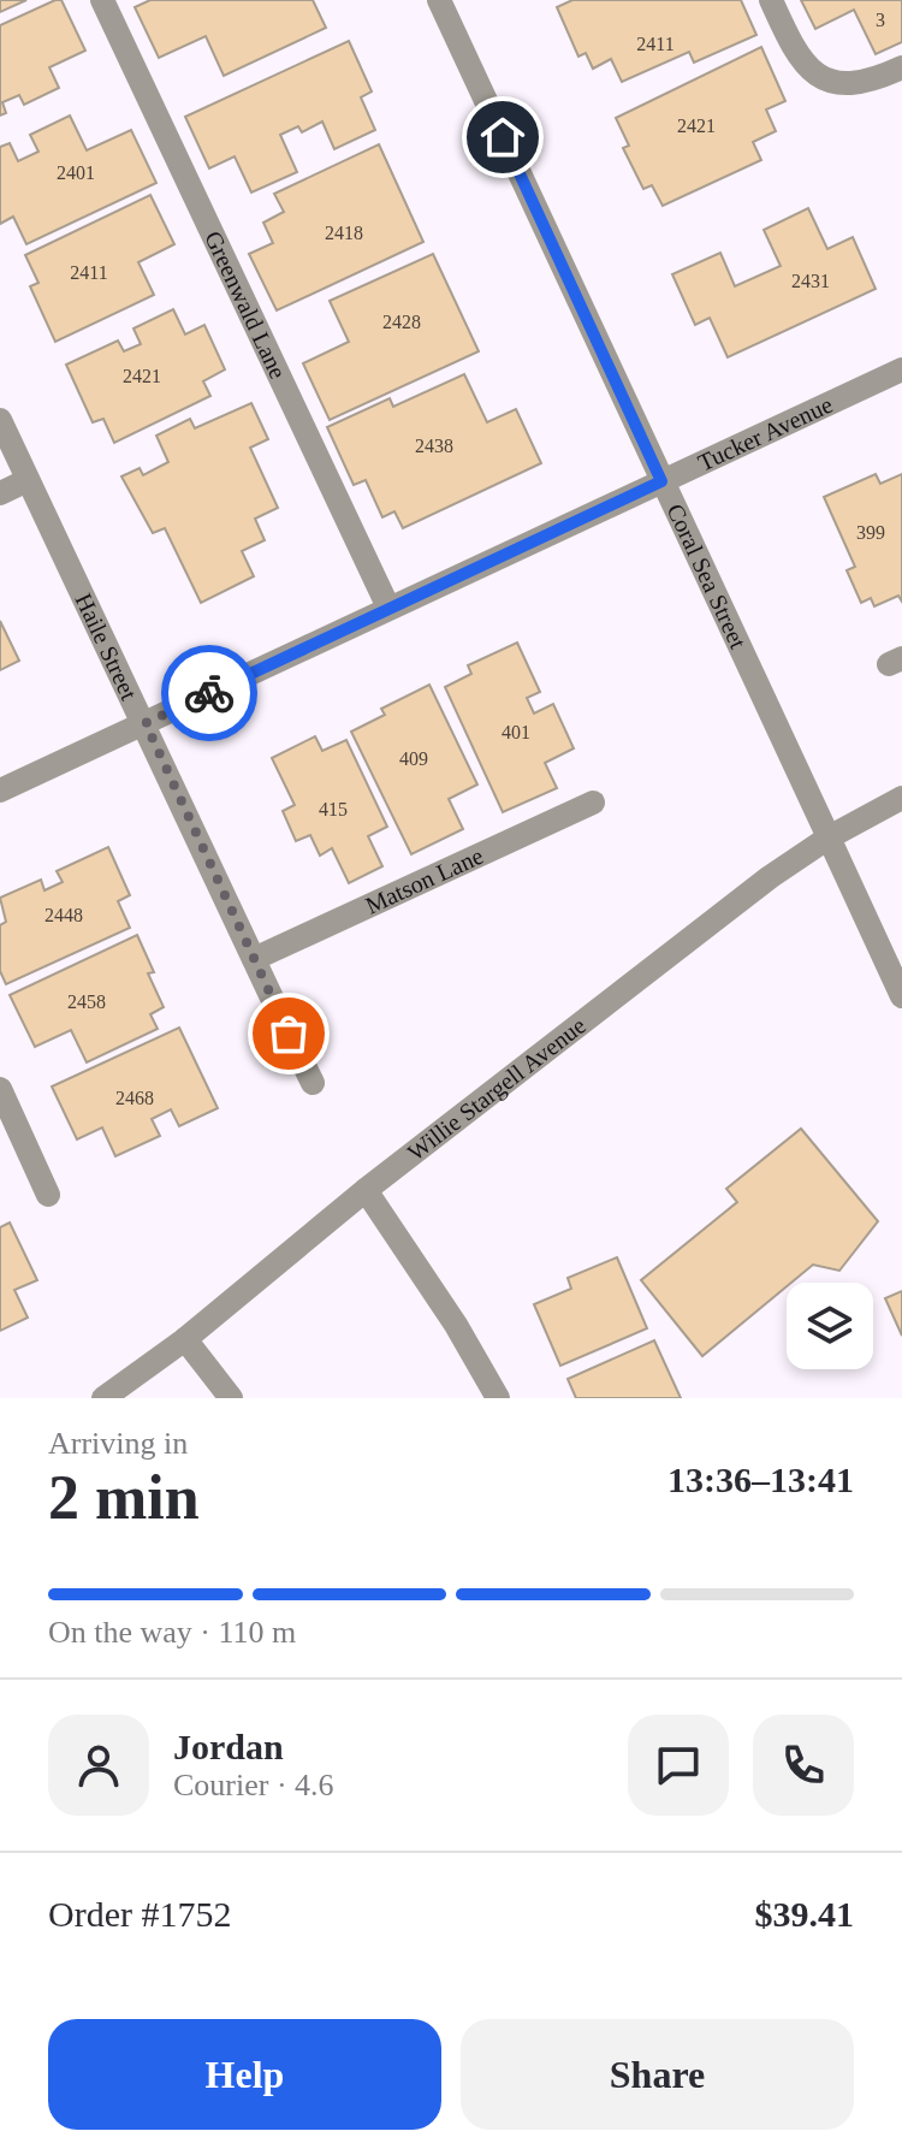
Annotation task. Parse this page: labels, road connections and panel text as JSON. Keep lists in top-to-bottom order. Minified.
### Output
{"streets":{"street":["Greenwald Lane","Tucker Avenue","Coral Sea Street","Haile Street","Matson Lane","Willie Stargell Avenue"]},"crossings":[["Greenwald Lane","Tucker Avenue"],["Tucker Avenue","Coral Sea Street"],["Tucker Avenue","Haile Street"],["Coral Sea Street","Willie Stargell Avenue"],["Haile Street","Matson Lane"]],"house_numbers":["3","2411","2421","2401","2418","2411","2431","2428","2421","2438","399","401","409","415","2448","2458","2468"],"page":{"heading":["2 min","Arriving in","13:36–13:41"],"panel":["Jordan","Courier · 4.6","Order #1752","$39.41"],"bar":"On the way · 110 m","buttons":["Help","Share"]}}
